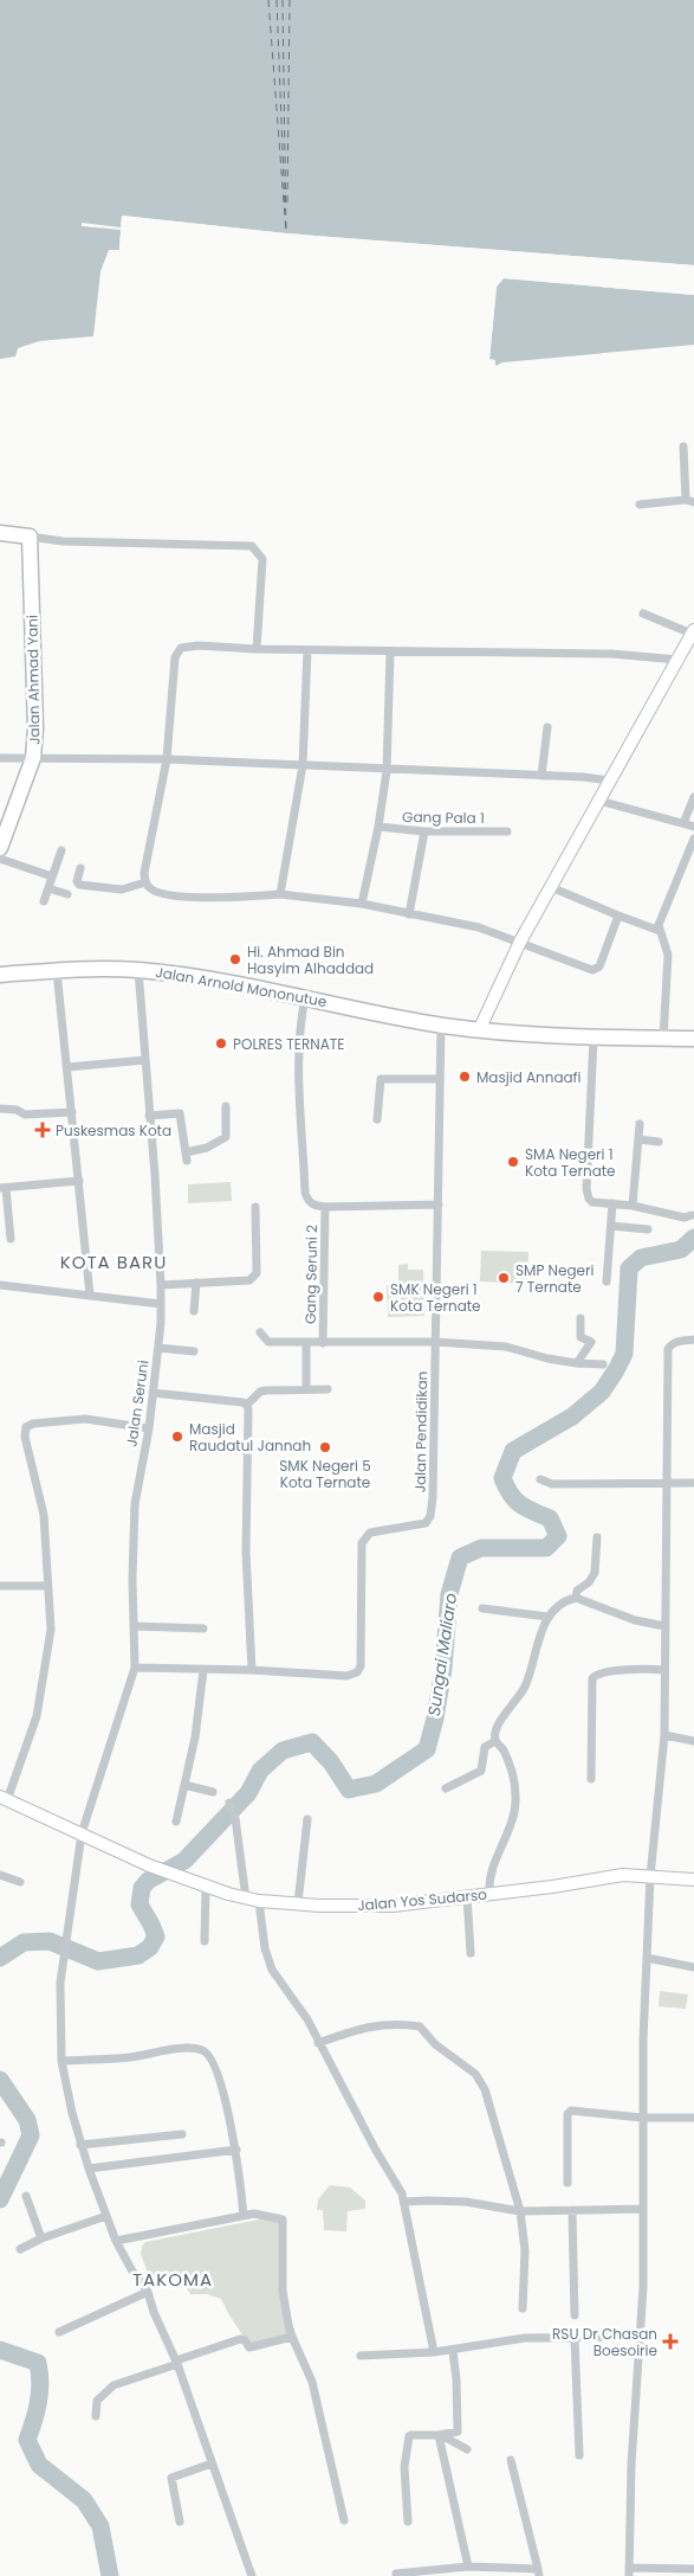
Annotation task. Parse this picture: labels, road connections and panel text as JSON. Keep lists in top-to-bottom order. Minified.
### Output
{"streets":{"highway":["Jalan Ahmad Yani","Jalan Arnold Mononutue"],"street":["Gang Pala 1","Gang Seruni 2","Jalan Seruni","Jalan Pendidikan","Jalan Yos Sudarso"]},"crossings":[["Jalan Arnold Mononutue","Jalan Seruni"],["Jalan Arnold Mononutue","Jalan Pendidikan"],["Jalan Seruni","Jalan Pendidikan"],["Jalan Seruni","Jalan Yos Sudarso"]],"districts":["KOTA BARU","TAKOMA"],"water":["Sungai Maliaro"],"places":{"other":["Hi. Ahmad Bin Hasyim Alhaddad","POLRES TERNATE","Masjid Annaafi","SMA Negeri 1 Kota Ternate","SMP Negeri 7 Ternate","SMK Negeri 1 Kota Ternate","Masjid Raudatul Jannah","SMK Negeri 5 Kota Ternate"],"health":["Puskesmas Kota","RSU Dr Chasan Boesoirie"]}}
